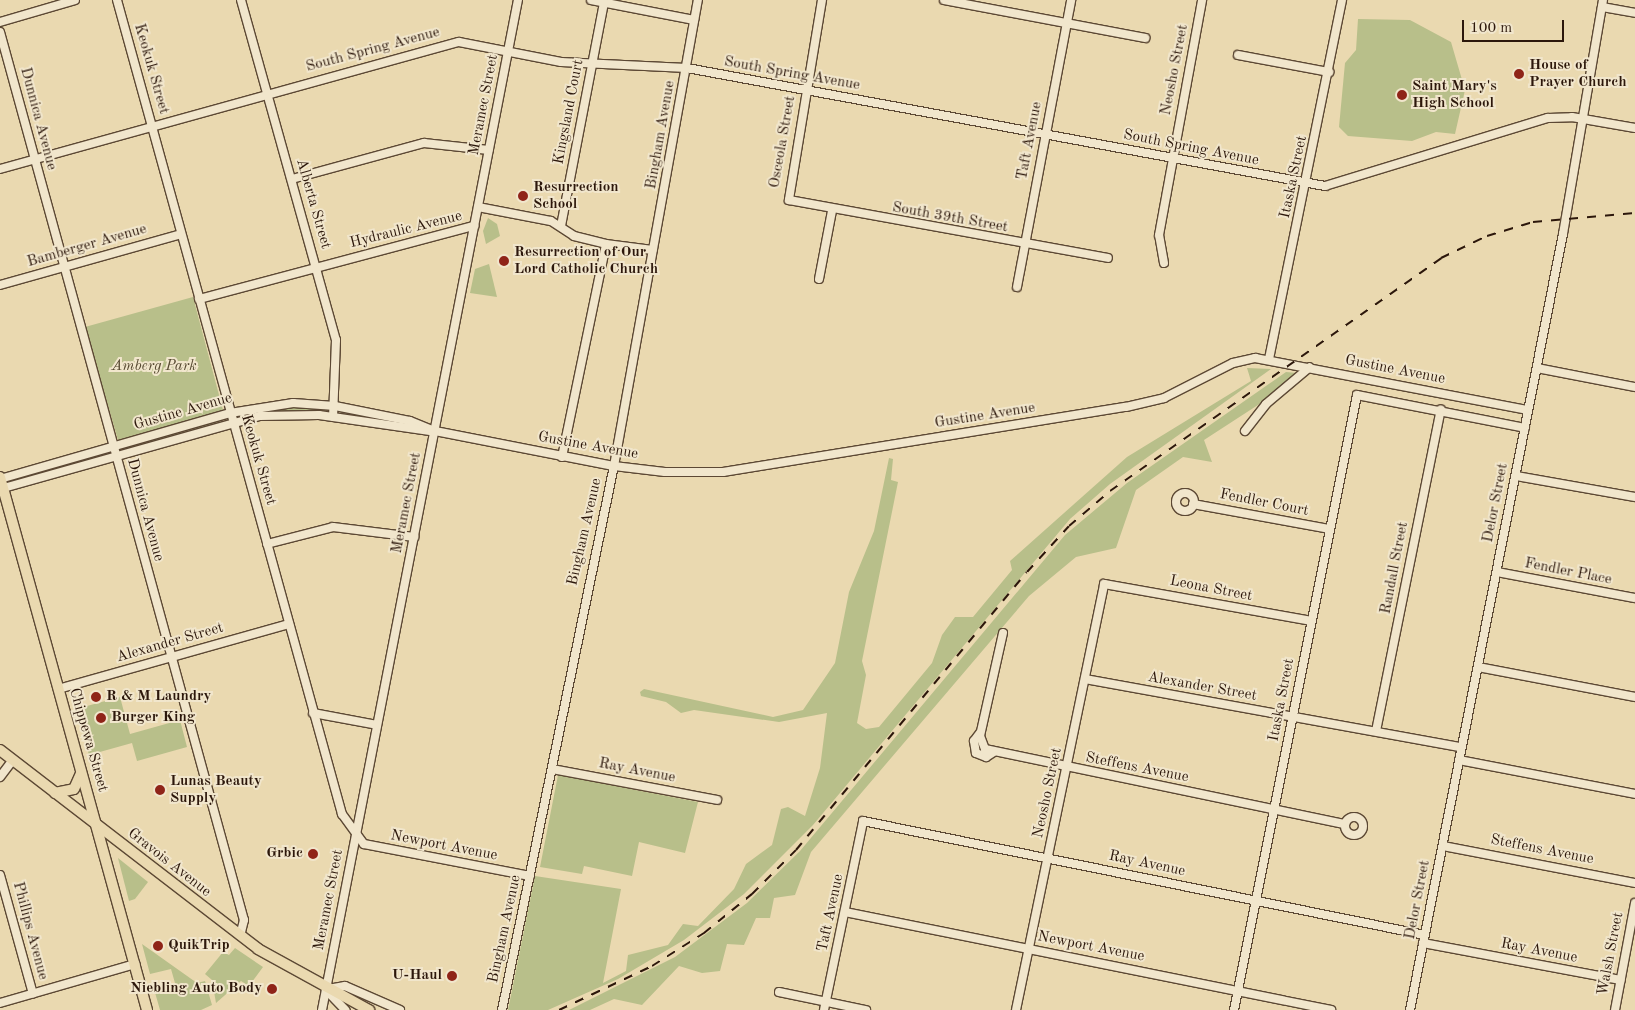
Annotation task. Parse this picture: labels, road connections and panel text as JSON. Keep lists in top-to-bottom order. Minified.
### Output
{"streets":{"main road":["Chippewa Street","Gravois Avenue"],"street":["South Spring Avenue","Keokuk Street","Neosho Street","Meramec Street","Kingsland Court","Dunnica Avenue","Bingham Avenue","Taft Avenue","Osceola Street","Itaska Street","Alberta Street","South 39th Street","Hydraulic Avenue","Bamberger Avenue","Gustine Avenue","Fendler Court","Delor Street","Randall Street","Fendler Place","Leona Street","Alexander Street","Steffens Avenue","Ray Avenue","Newport Avenue","Phillips Avenue","Walsh Street"]},"crossings":[["South Spring Avenue","Keokuk Street"],["South Spring Avenue","Neosho Street"],["South Spring Avenue","Meramec Street"],["South Spring Avenue","Kingsland Court"],["South Spring Avenue","Dunnica Avenue"],["South Spring Avenue","Bingham Avenue"],["South Spring Avenue","Taft Avenue"],["South Spring Avenue","Osceola Street"],["South Spring Avenue","Itaska Street"],["South Spring Avenue","Alberta Street"],["South Spring Avenue","Delor Street"],["Keokuk Street","Meramec Street"],["Keokuk Street","Hydraulic Avenue"],["Keokuk Street","Bamberger Avenue"],["Keokuk Street","Gustine Avenue"],["Keokuk Street","Alexander Street"],["Keokuk Street","Newport Avenue"],["Neosho Street","Leona Street"],["Neosho Street","Alexander Street"],["Neosho Street","Steffens Avenue"],["Neosho Street","Ray Avenue"],["Neosho Street","Newport Avenue"],["Meramec Street","Hydraulic Avenue"],["Meramec Street","Gustine Avenue"],["Meramec Street","Newport Avenue"],["Meramec Street","Gravois Avenue"],["Kingsland Court","Hydraulic Avenue"],["Dunnica Avenue","Bamberger Avenue"],["Dunnica Avenue","Gustine Avenue"],["Dunnica Avenue","Alexander Street"],["Dunnica Avenue","Gravois Avenue"],["Bingham Avenue","Hydraulic Avenue"],["Bingham Avenue","Gustine Avenue"],["Bingham Avenue","Ray Avenue"],["Bingham Avenue","Newport Avenue"],["Taft Avenue","South 39th Street"],["Taft Avenue","Ray Avenue"],["Taft Avenue","Newport Avenue"],["Osceola Street","South 39th Street"],["Itaska Street","Gustine Avenue"],["Itaska Street","Fendler Court"],["Itaska Street","Randall Street"],["Itaska Street","Leona Street"],["Itaska Street","Alexander Street"],["Itaska Street","Steffens Avenue"],["Itaska Street","Ray Avenue"],["Itaska Street","Newport Avenue"],["Alberta Street","Hydraulic Avenue"],["Alberta Street","Gustine Avenue"],["Gustine Avenue","Delor Street"],["Gustine Avenue","Chippewa Street"],["Delor Street","Fendler Place"],["Delor Street","Alexander Street"],["Delor Street","Steffens Avenue"],["Delor Street","Ray Avenue"],["Randall Street","Alexander Street"],["Alexander Street","Chippewa Street"],["Chippewa Street","Gravois Avenue"],["Ray Avenue","Walsh Street"]],"parks":["Amberg Park"],"places":["House of Prayer Church","Saint Mary's High School","Resurrection School","Resurrection of Our Lord Catholic Church","R & M Laundry","Burger King","Lunas Beauty Supply","Grbic","QuikTrip","U-Haul","Niebling Auto Body"],"scale_bar":"100 m"}
